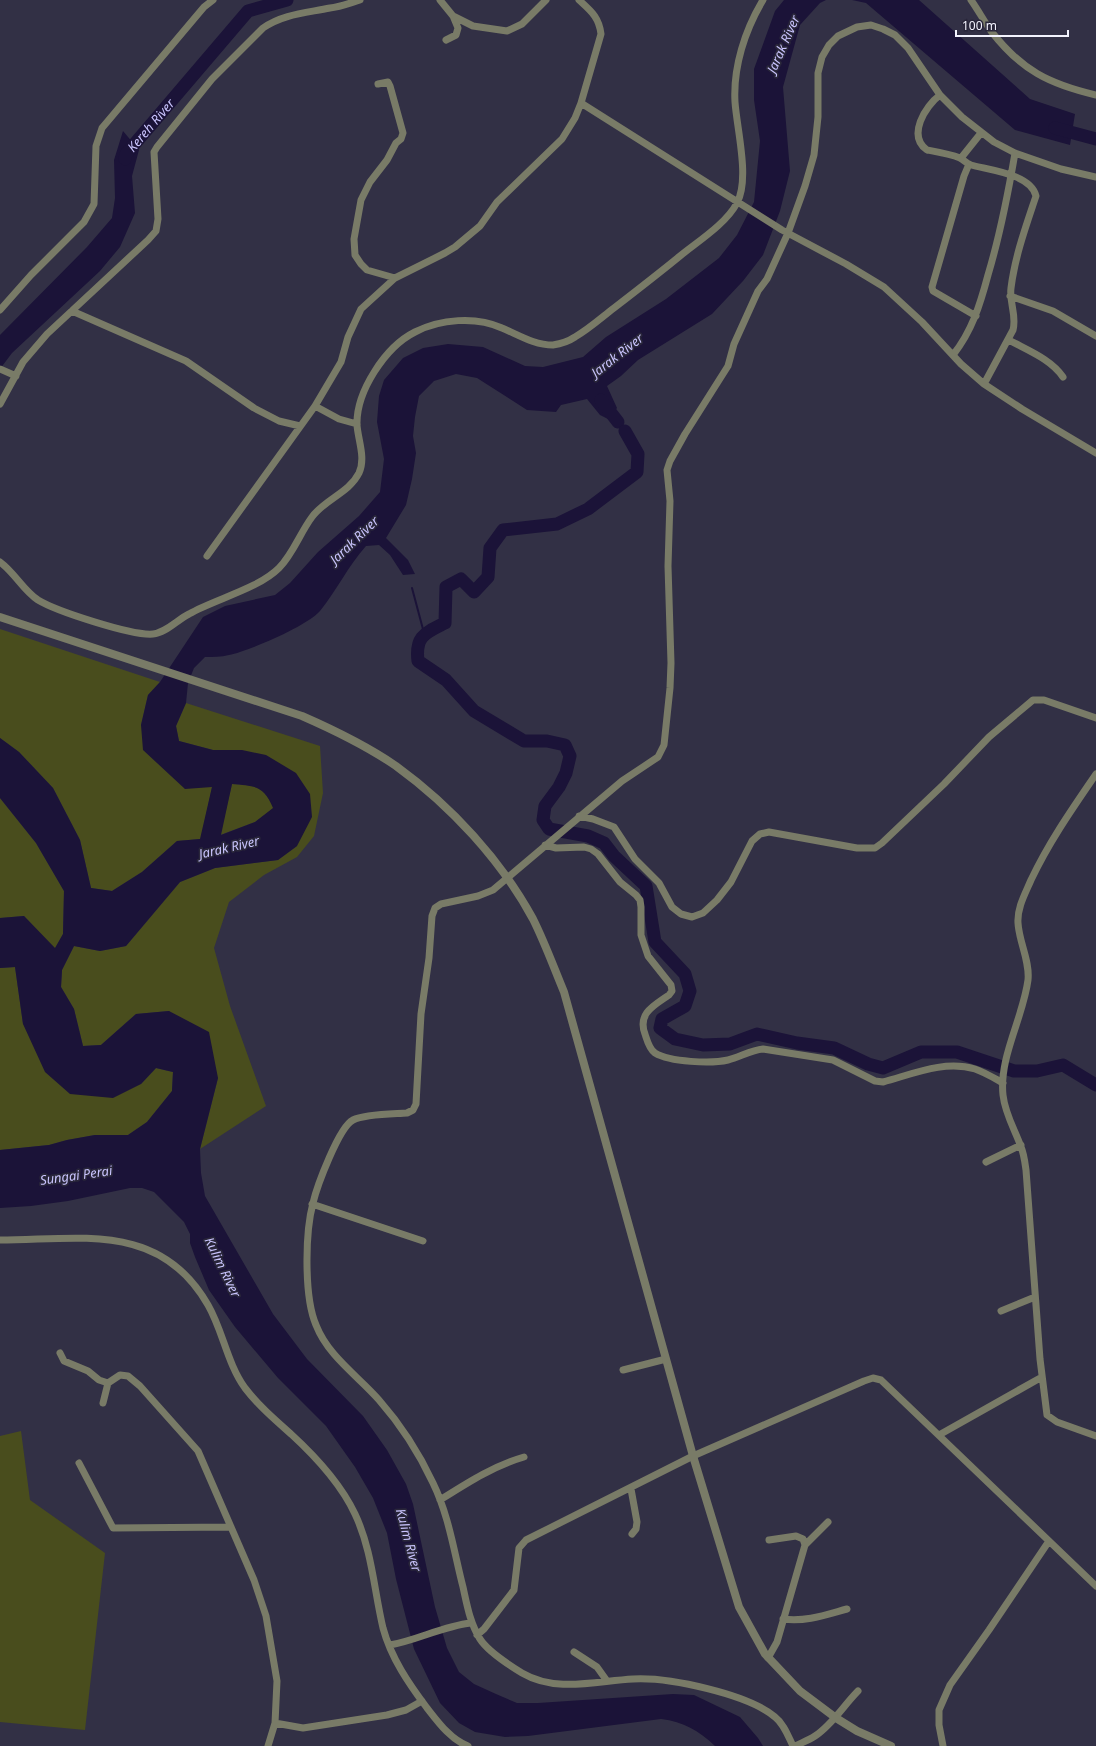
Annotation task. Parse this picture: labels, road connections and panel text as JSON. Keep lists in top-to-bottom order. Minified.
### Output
{"water":["Jarak River","Kereh River","Sungai Perai","Kulim River"],"scale_bar":"100 m"}
